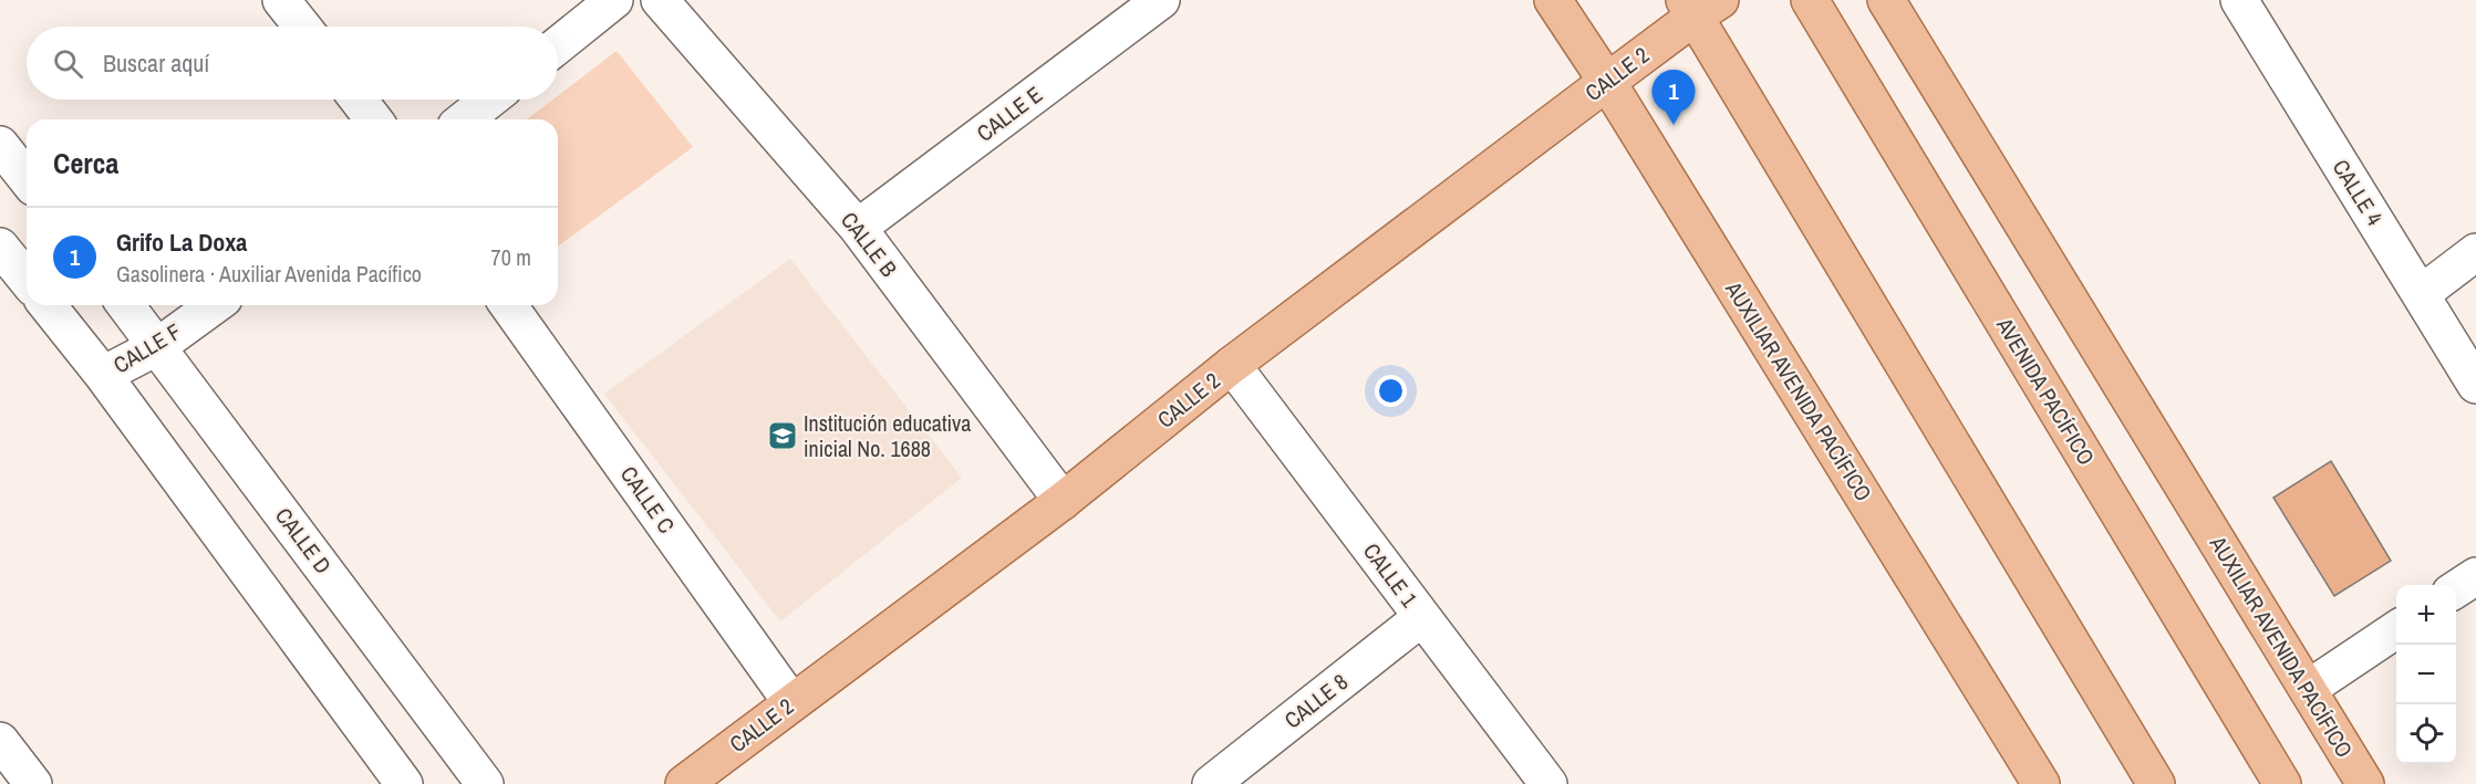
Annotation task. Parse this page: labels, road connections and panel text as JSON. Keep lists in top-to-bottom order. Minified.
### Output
{"streets":{"main road":["CALLE 2","AUXILIAR AVENIDA PACÍFICO","AVENIDA PACÍFICO"],"street":["CALLE E","CALLE 4","CALLE B","CALLE F","CALLE C","CALLE D","CALLE 1","CALLE 8"]},"crossings":[["CALLE 2","CALLE B"],["CALLE 2","AUXILIAR AVENIDA PACÍFICO"],["CALLE 2","CALLE C"],["CALLE 2","CALLE 1"],["CALLE E","CALLE B"],["CALLE F","CALLE D"],["CALLE 1","CALLE 8"]],"places":{"school or university":["Institución educativa inicial No. 1688"]},"page":{"search":"Buscar aquí","pins":"1","heading":"Cerca","list":[{"mark":"1","name":"Grifo La Doxa","note":"Gasolinera · Auxiliar Avenida Pacífico","value":"70 m"}],"map_buttons":["+","−"]}}
